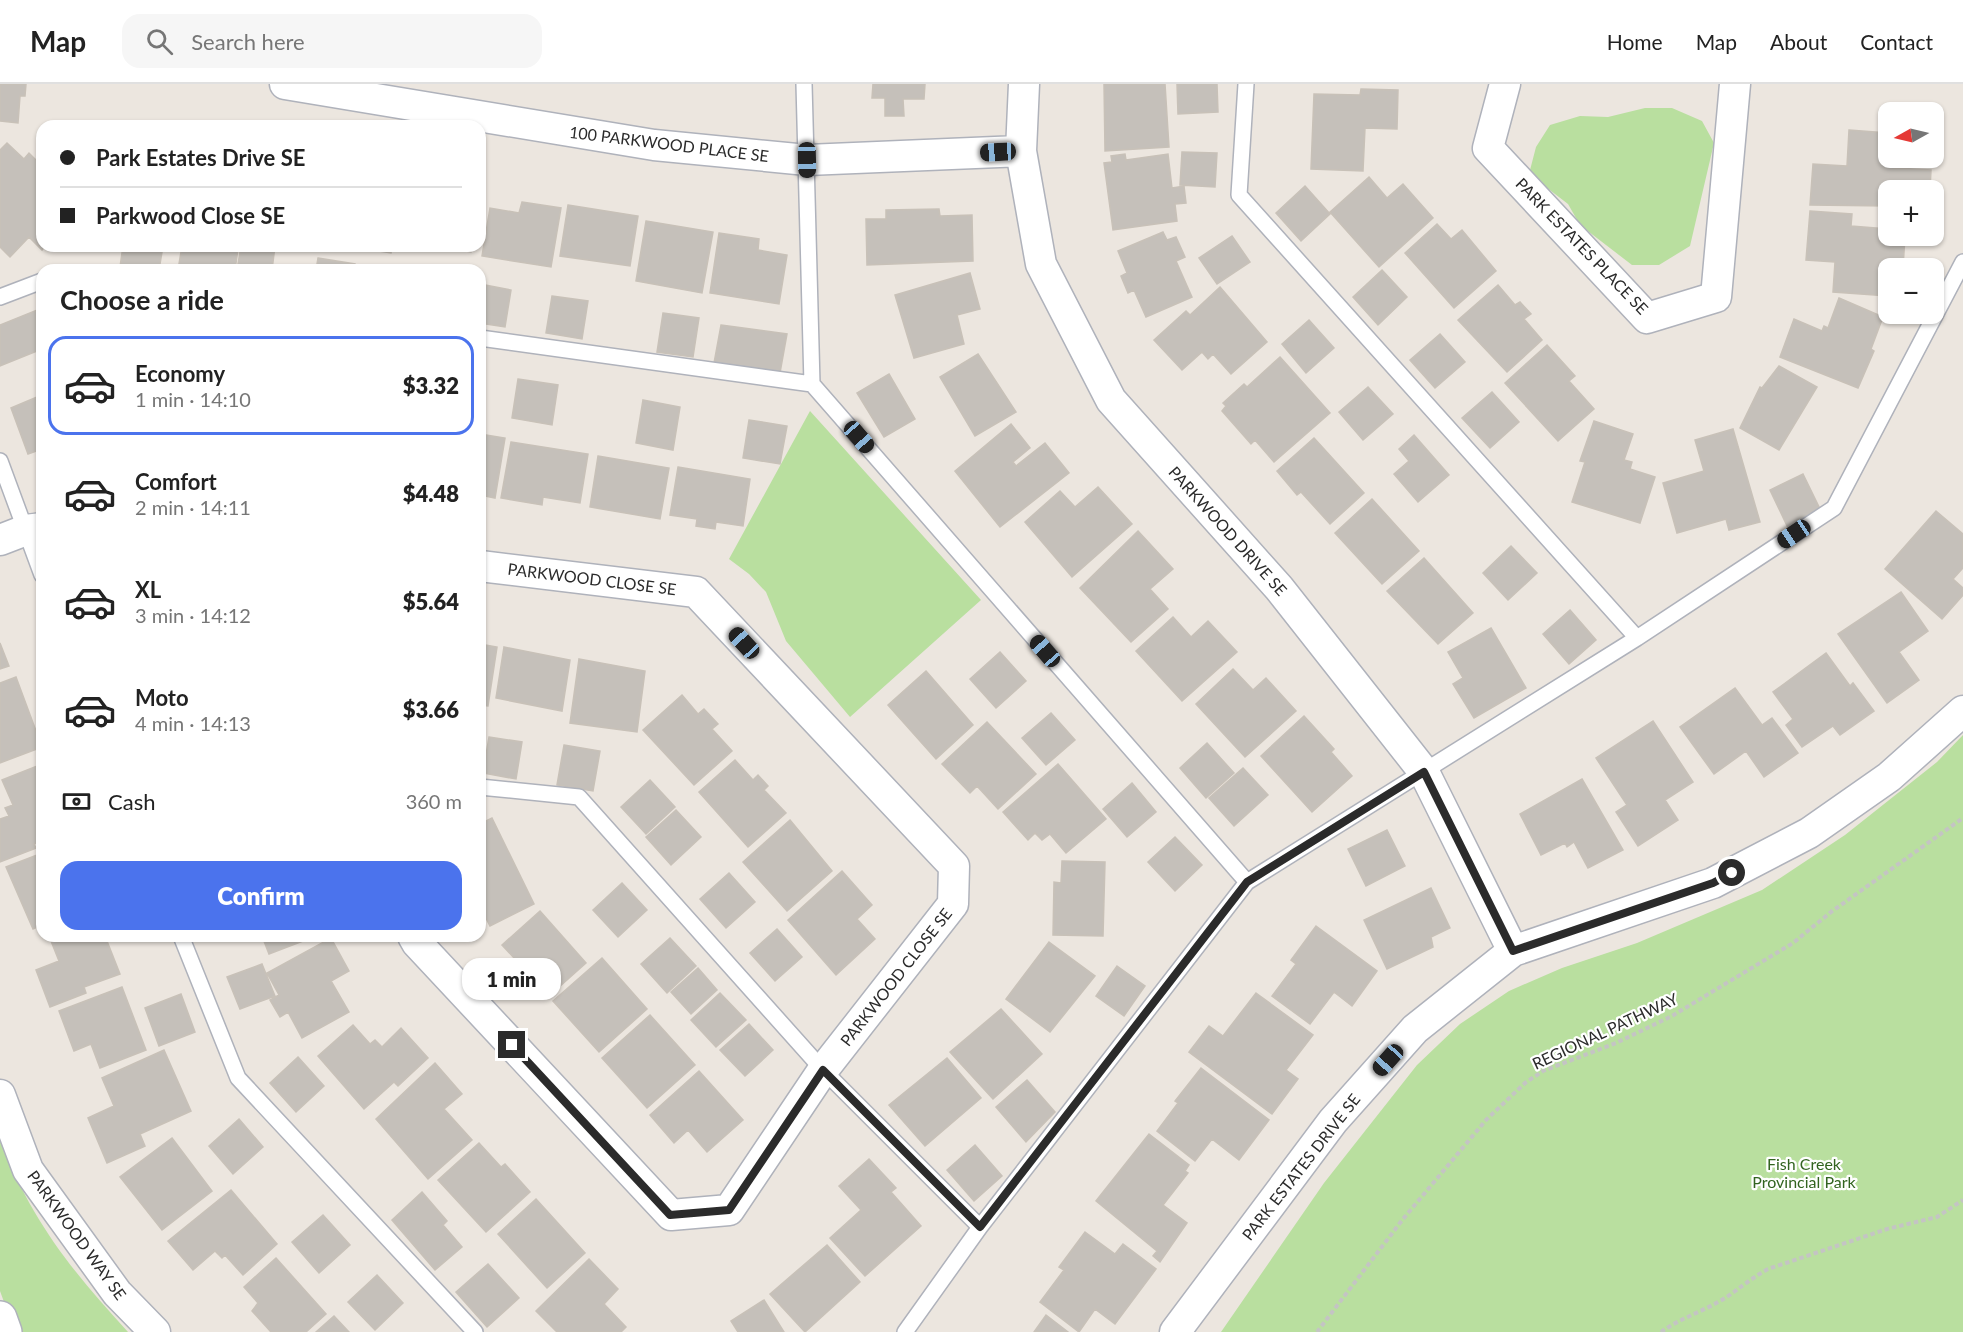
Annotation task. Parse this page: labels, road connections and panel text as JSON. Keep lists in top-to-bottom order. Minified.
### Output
{"streets":{"street":["100 PARKWOOD PLACE SE","PARK ESTATES PLACE SE","PARKWOOD DRIVE SE","PARKWOOD CLOSE SE","PARK ESTATES DRIVE SE","PARKWOOD WAY SE"],"path":["REGIONAL PATHWAY"]},"crossings":[["100 PARKWOOD PLACE SE","PARKWOOD DRIVE SE"],["PARKWOOD DRIVE SE","PARK ESTATES DRIVE SE"]],"parks":["Fish Creek Provincial Park"],"north":"left","page":{"header":"Map","search":"Search here","nav":["Home","Map","About","Contact"],"map_buttons":["+","−"],"banner":["Park Estates Drive SE","Parkwood Close SE"],"heading":"Choose a ride","list":[{"name":"Economy","note":"1 min · 14:10","value":"$3.32"},{"name":"Comfort","note":"2 min · 14:11","value":"$4.48"},{"name":"XL","note":"3 min · 14:12","value":"$5.64"},{"name":"Moto","note":"4 min · 14:13","value":"$3.66"}],"pay":["Cash","360 m"],"buttons":"Confirm","bubble":"1 min"}}
